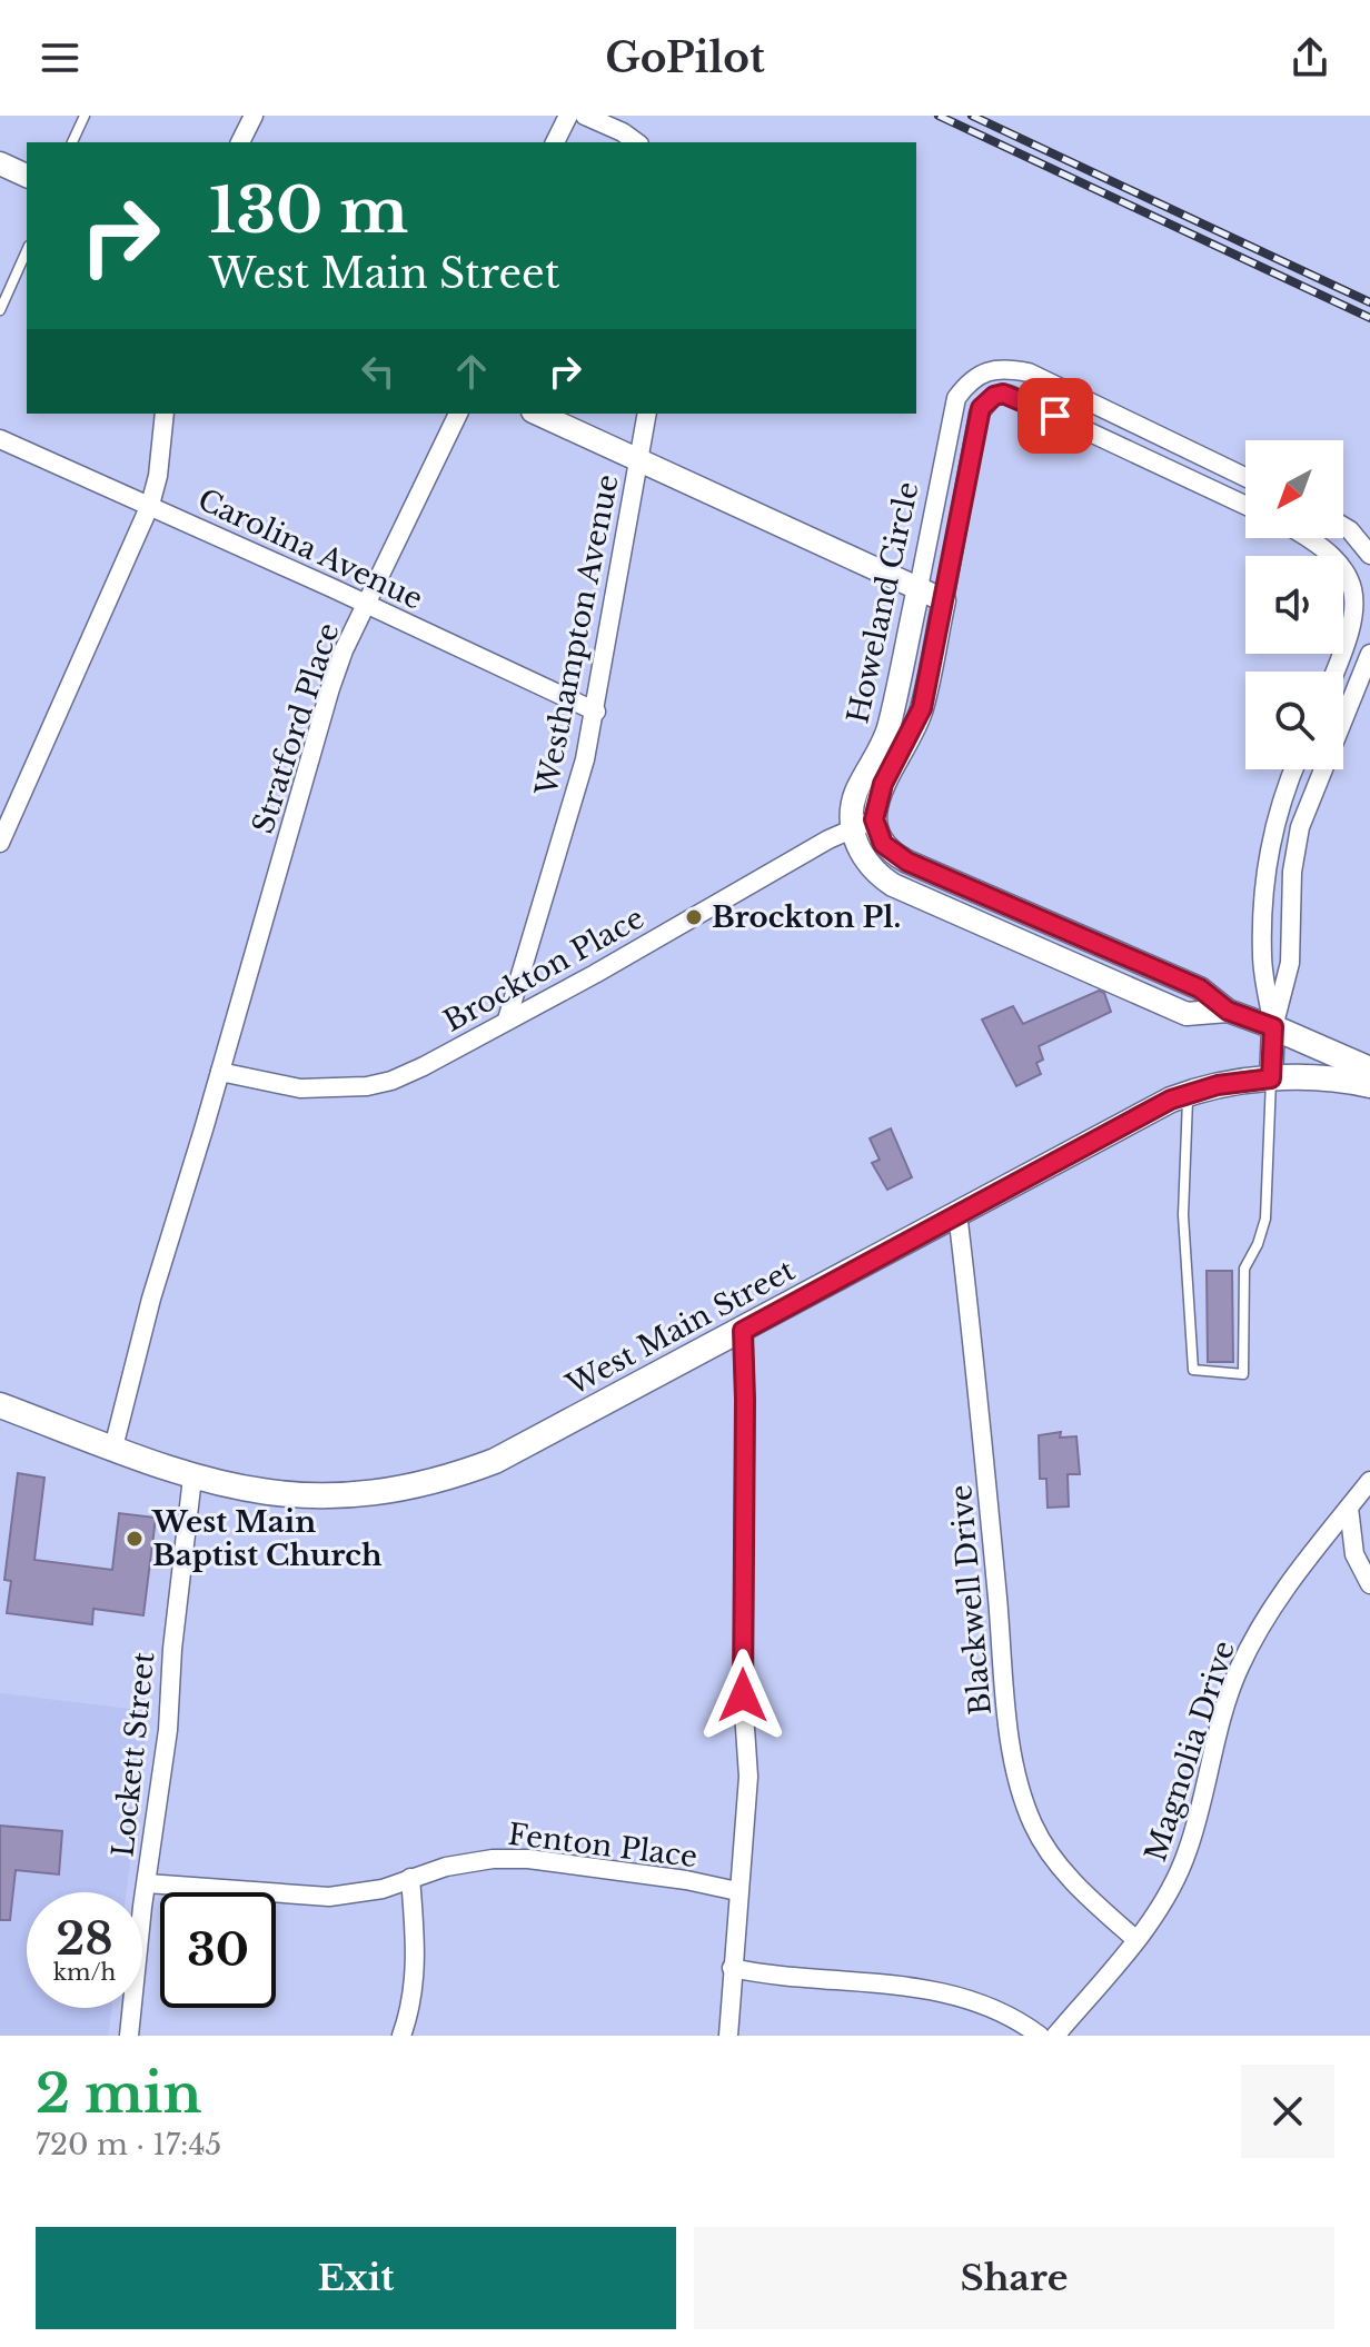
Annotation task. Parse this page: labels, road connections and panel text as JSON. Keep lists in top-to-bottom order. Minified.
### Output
{"streets":{"main road":["West Main Street"],"street":["Carolina Avenue","Howeland Circle","Westhampton Avenue","Stratford Place","Brockton Place","Blackwell Drive","Magnolia Drive","Lockett Street","Fenton Place"]},"crossings":[["Carolina Avenue","Westhampton Avenue"],["Carolina Avenue","Stratford Place"],["Howeland Circle","Brockton Place"],["Westhampton Avenue","Brockton Place"],["Stratford Place","Brockton Place"],["West Main Street","Blackwell Drive"],["West Main Street","Lockett Street"],["Blackwell Drive","Magnolia Drive"],["Lockett Street","Fenton Place"]],"places":["Brockton Pl.","West Main Baptist Church"],"north":"bottom left","page":{"header":"GoPilot","turn":["130 m","West Main Street"],"speed":"28 km/h","limit":"30","heading":["2 min","720 m · 17:45"],"buttons":["Exit","Share"]}}
